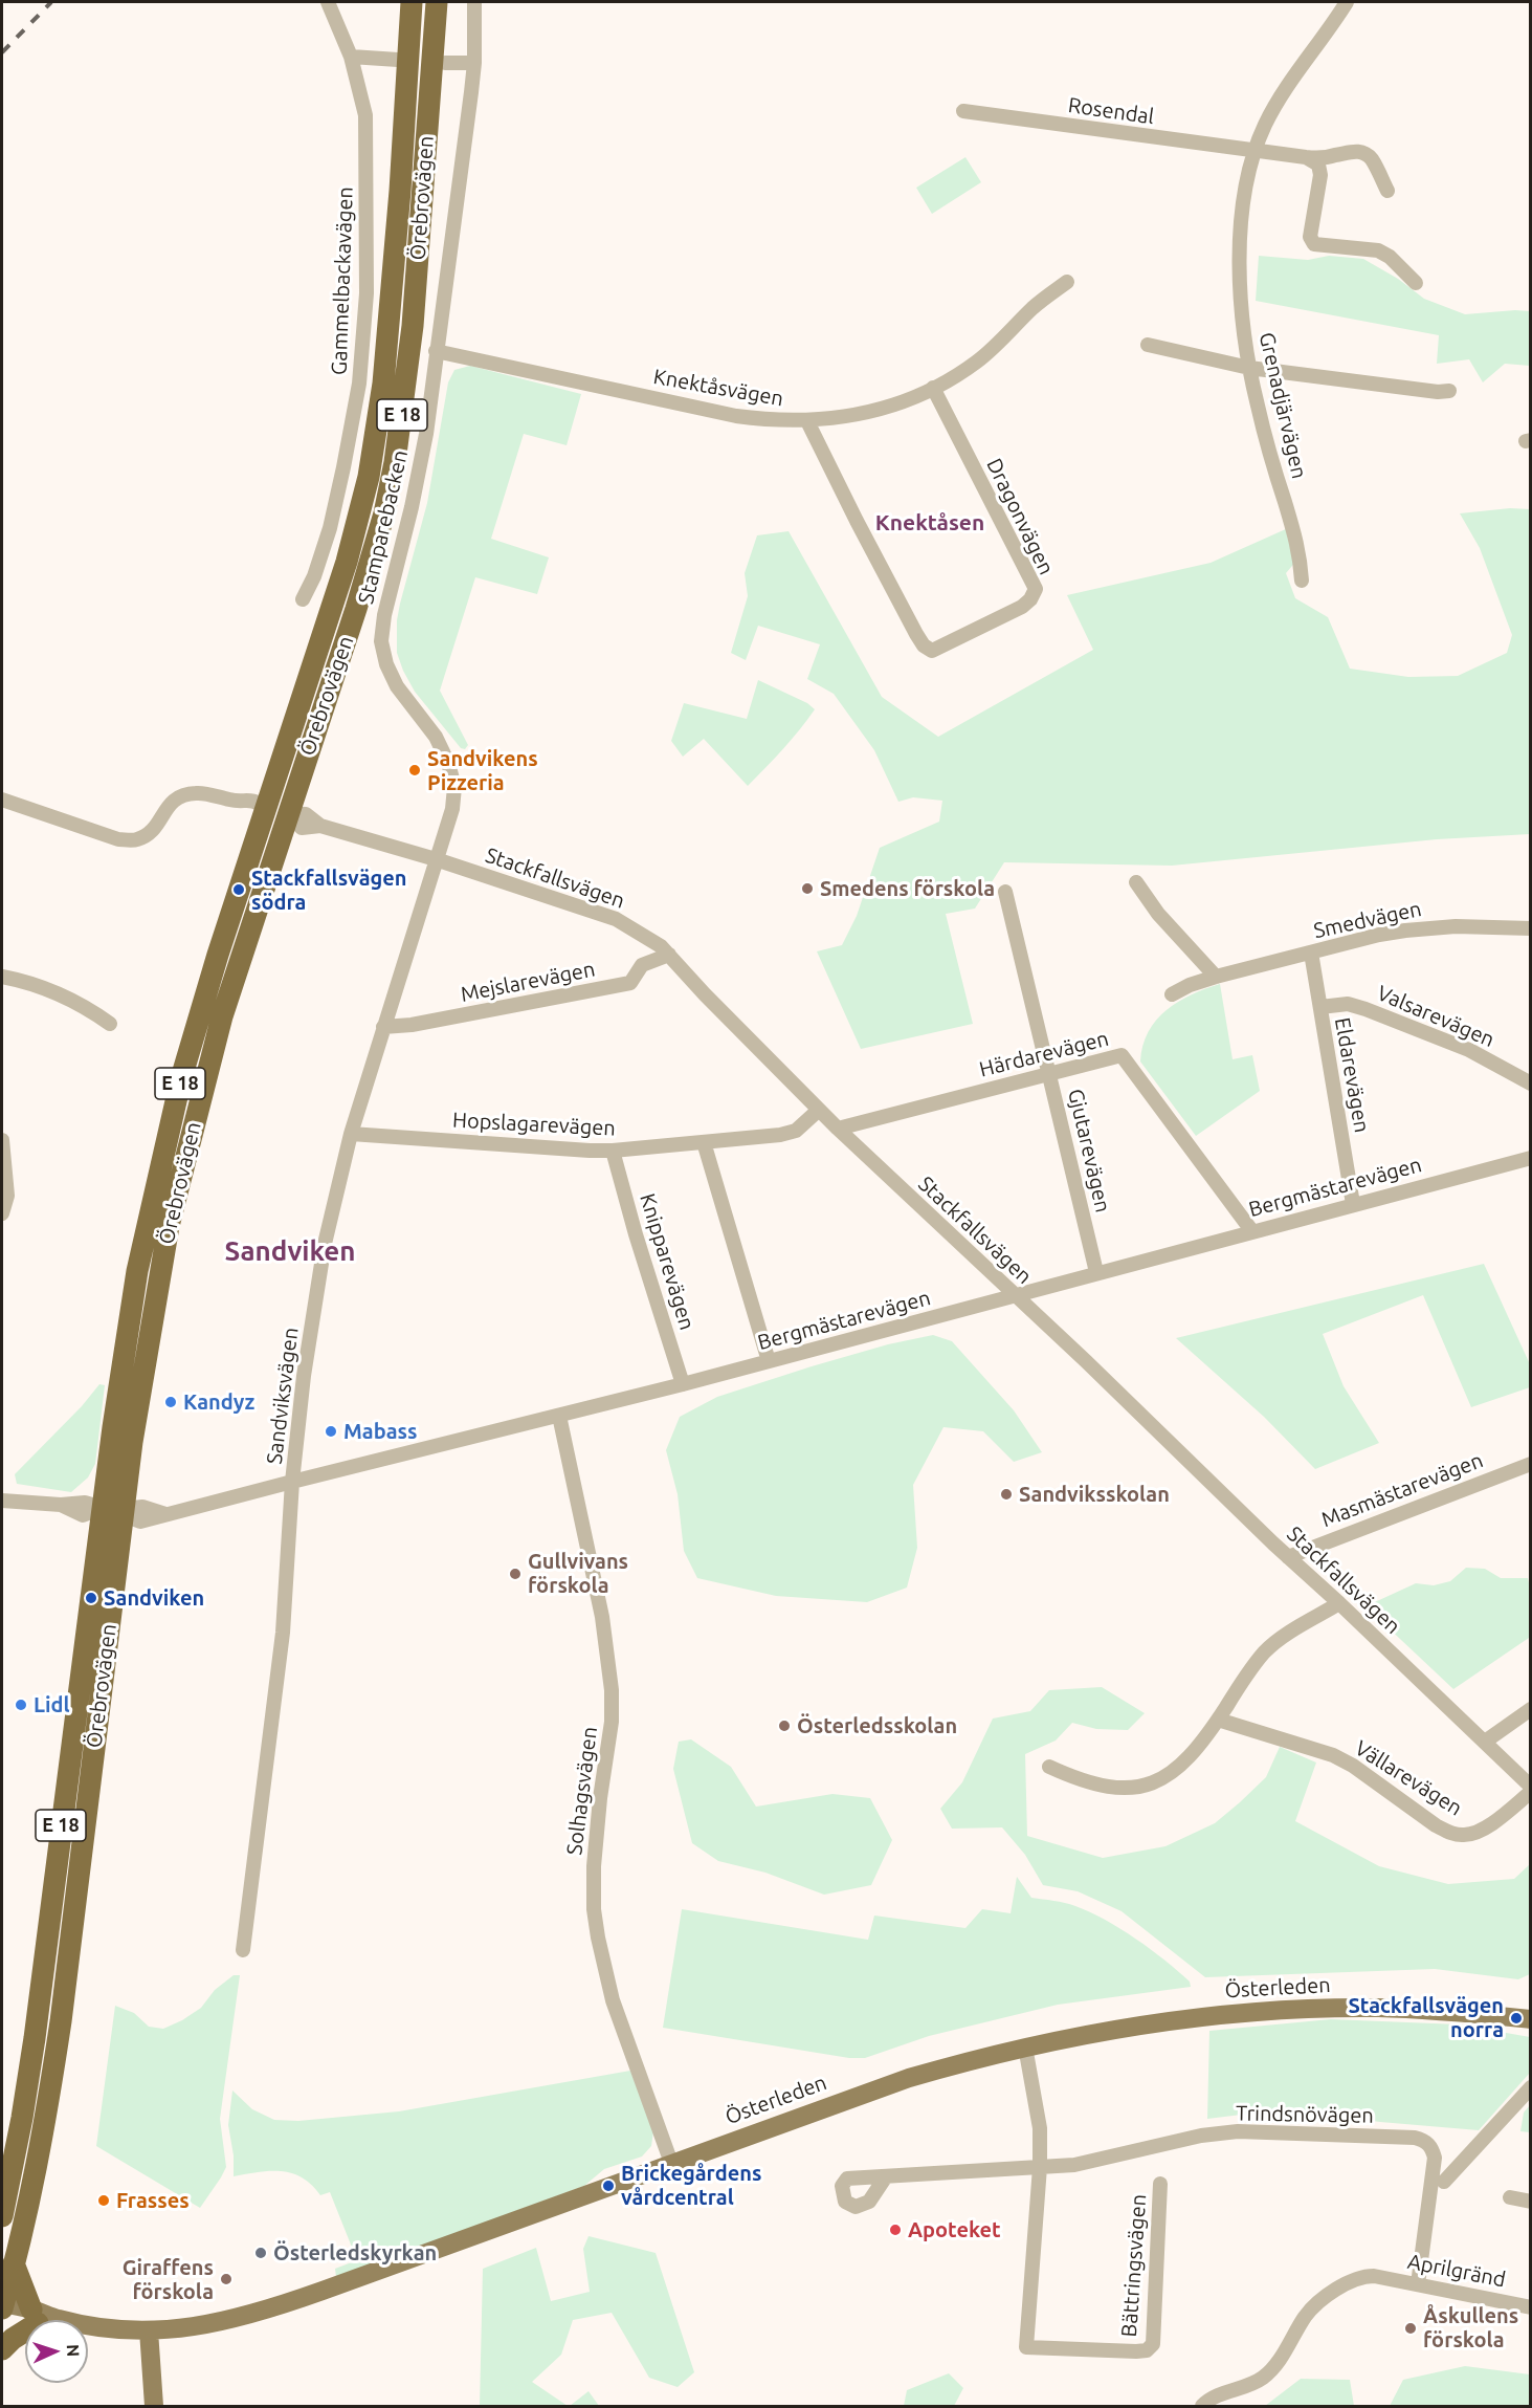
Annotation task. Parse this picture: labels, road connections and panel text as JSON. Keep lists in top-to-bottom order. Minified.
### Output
{"streets":{"highway":["Örebrovägen","E 18"],"main road":["Österleden"],"street":["Rosendal","Gammelbackavägen","Knektåsvägen","Grenadjärvägen","Dragonvägen","Stamparebacken","Stackfallsvägen","Smedvägen","Mejslarevägen","Valsarevägen","Härdarevägen","Eldarevägen","Hopslagarevägen","Gjutarevägen","Bergmästarevägen","Knipparevägen","Sandviksvägen","Masmästarevägen","Vällarevägen","Solhagsvägen","Trindsnövägen","Bättringsvägen","Aprilgränd"]},"crossings":[["Rosendal","Grenadjärvägen"],["Örebrovägen","Stackfallsvägen"],["Örebrovägen","Bergmästarevägen"],["Örebrovägen","Österleden"],["Knektåsvägen","Dragonvägen"],["Knektåsvägen","Stamparebacken"],["Stamparebacken","Stackfallsvägen"],["Stamparebacken","Sandviksvägen"],["Stackfallsvägen","Mejslarevägen"],["Stackfallsvägen","Härdarevägen"],["Stackfallsvägen","Hopslagarevägen"],["Stackfallsvägen","Bergmästarevägen"],["Stackfallsvägen","Sandviksvägen"],["Stackfallsvägen","Masmästarevägen"],["Stackfallsvägen","Vällarevägen"],["Smedvägen","Eldarevägen"],["Mejslarevägen","Sandviksvägen"],["Valsarevägen","Eldarevägen"],["Härdarevägen","Gjutarevägen"],["Härdarevägen","Bergmästarevägen"],["Eldarevägen","Bergmästarevägen"],["Hopslagarevägen","Knipparevägen"],["Hopslagarevägen","Sandviksvägen"],["Gjutarevägen","Bergmästarevägen"],["Bergmästarevägen","Knipparevägen"],["Bergmästarevägen","Sandviksvägen"],["Bergmästarevägen","Solhagsvägen"],["Solhagsvägen","Österleden"],["Österleden","Bättringsvägen"],["Trindsnövägen","Bättringsvägen"],["Trindsnövägen","Aprilgränd"]],"districts":["Knektåsen","Sandviken"],"places":["Sandvikens Pizzeria","Smedens förskola","Stackfallsvägen södra","Kandyz","Mabass","Sandviksskolan","Gullvivans förskola","Sandviken","Lidl","Österledsskolan","Stackfallsvägen norra","Brickegårdens vårdcentral","Frasses","Apoteket","Österledskyrkan","Giraffens förskola","Åskullens förskola"],"north":"right"}
